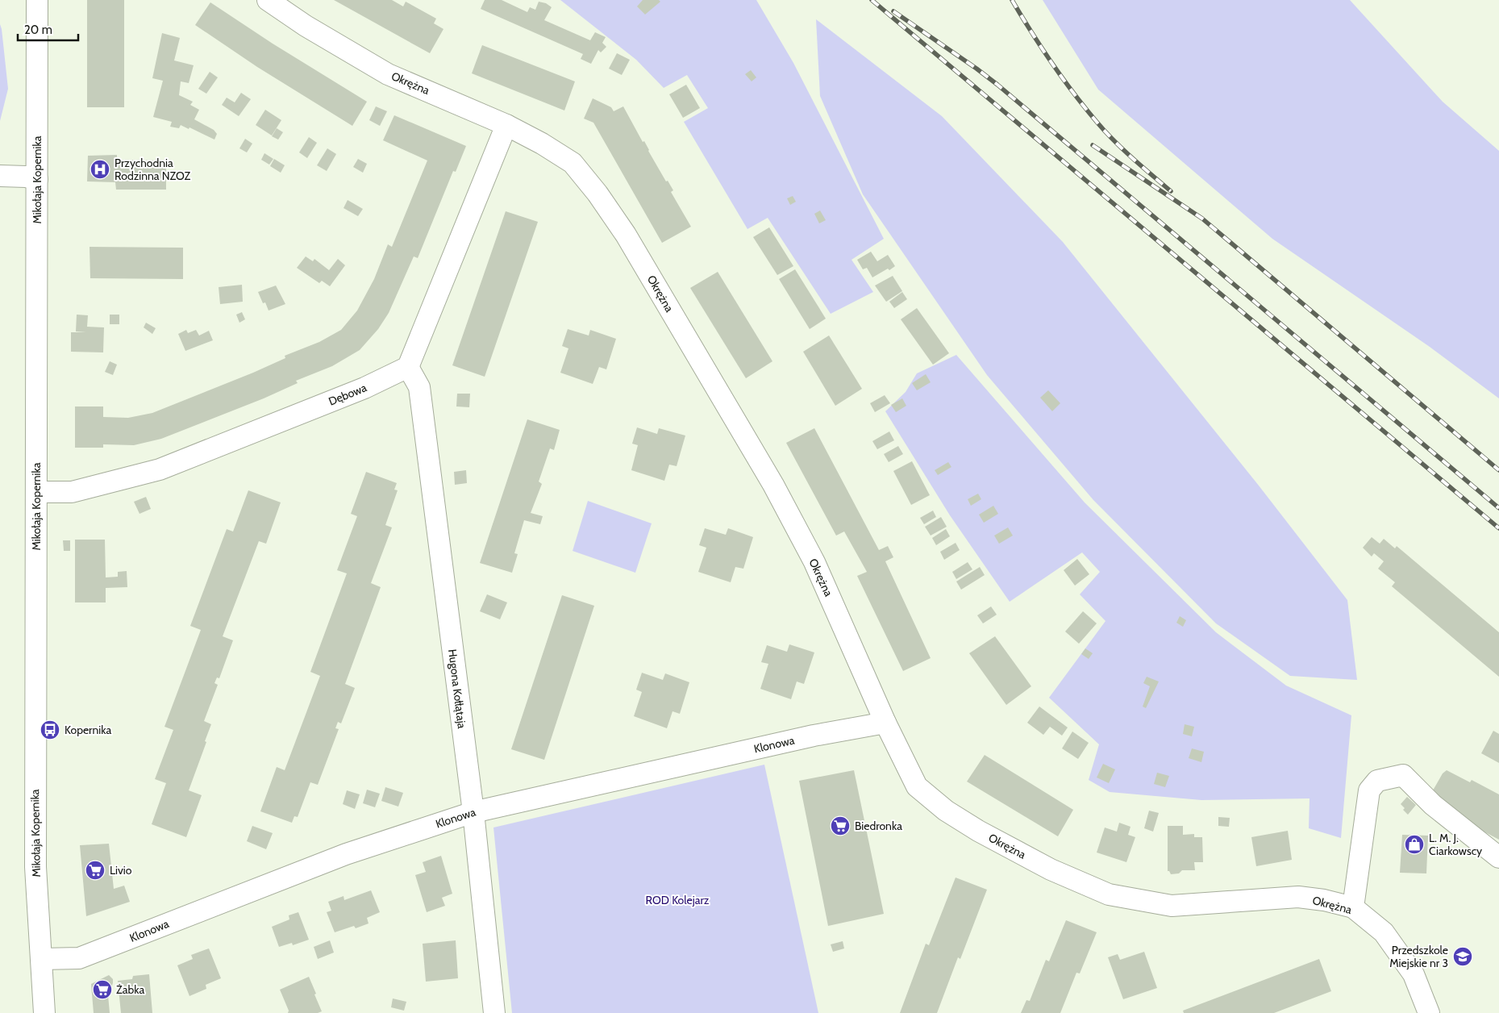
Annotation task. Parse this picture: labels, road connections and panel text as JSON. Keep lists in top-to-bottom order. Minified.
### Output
{"streets":{"street":["Okrężna","Mikołaja Kopernika","Dębowa","Hugona Kołłątaja","Klonowa"]},"crossings":[["Okrężna","Klonowa"],["Mikołaja Kopernika","Dębowa"],["Mikołaja Kopernika","Klonowa"],["Dębowa","Hugona Kołłątaja"],["Hugona Kołłątaja","Klonowa"]],"parks":["ROD Kolejarz"],"places":{"hospital":["Przychodnia Rodzinna NZOZ"],"bus stop":["Kopernika"],"supermarket":["Biedronka","Livio","Żabka"],"shop":["L. M. J. Ciarkowscy"],"school or university":["Przedszkole Miejskie nr 3"]},"scale_bar":"20 m"}
